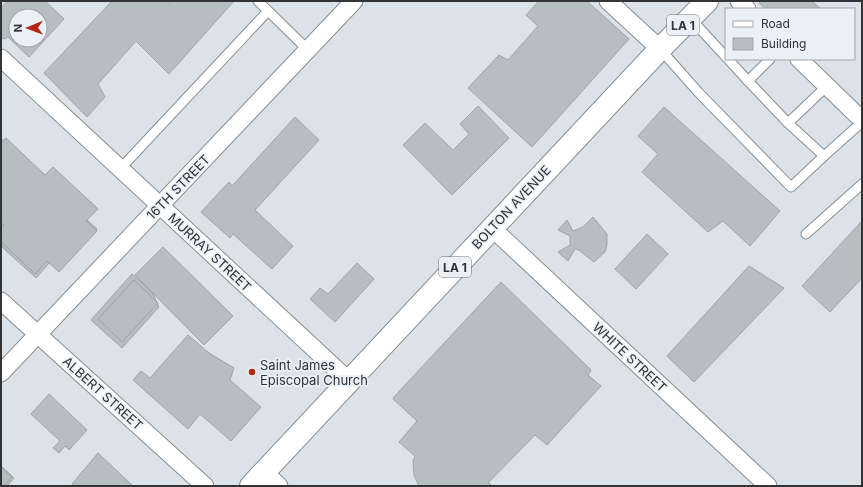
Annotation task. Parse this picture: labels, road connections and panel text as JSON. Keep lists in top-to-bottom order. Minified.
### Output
{"streets":{"main road":["LA 1","BOLTON AVENUE"],"street":["16TH STREET","MURRAY STREET","WHITE STREET","ALBERT STREET"]},"crossings":[["16TH STREET","MURRAY STREET"],["16TH STREET","ALBERT STREET"],["BOLTON AVENUE","MURRAY STREET"],["BOLTON AVENUE","WHITE STREET"]],"places":["Saint James Episcopal Church"],"legend":["Road","Building"],"north":"left"}
